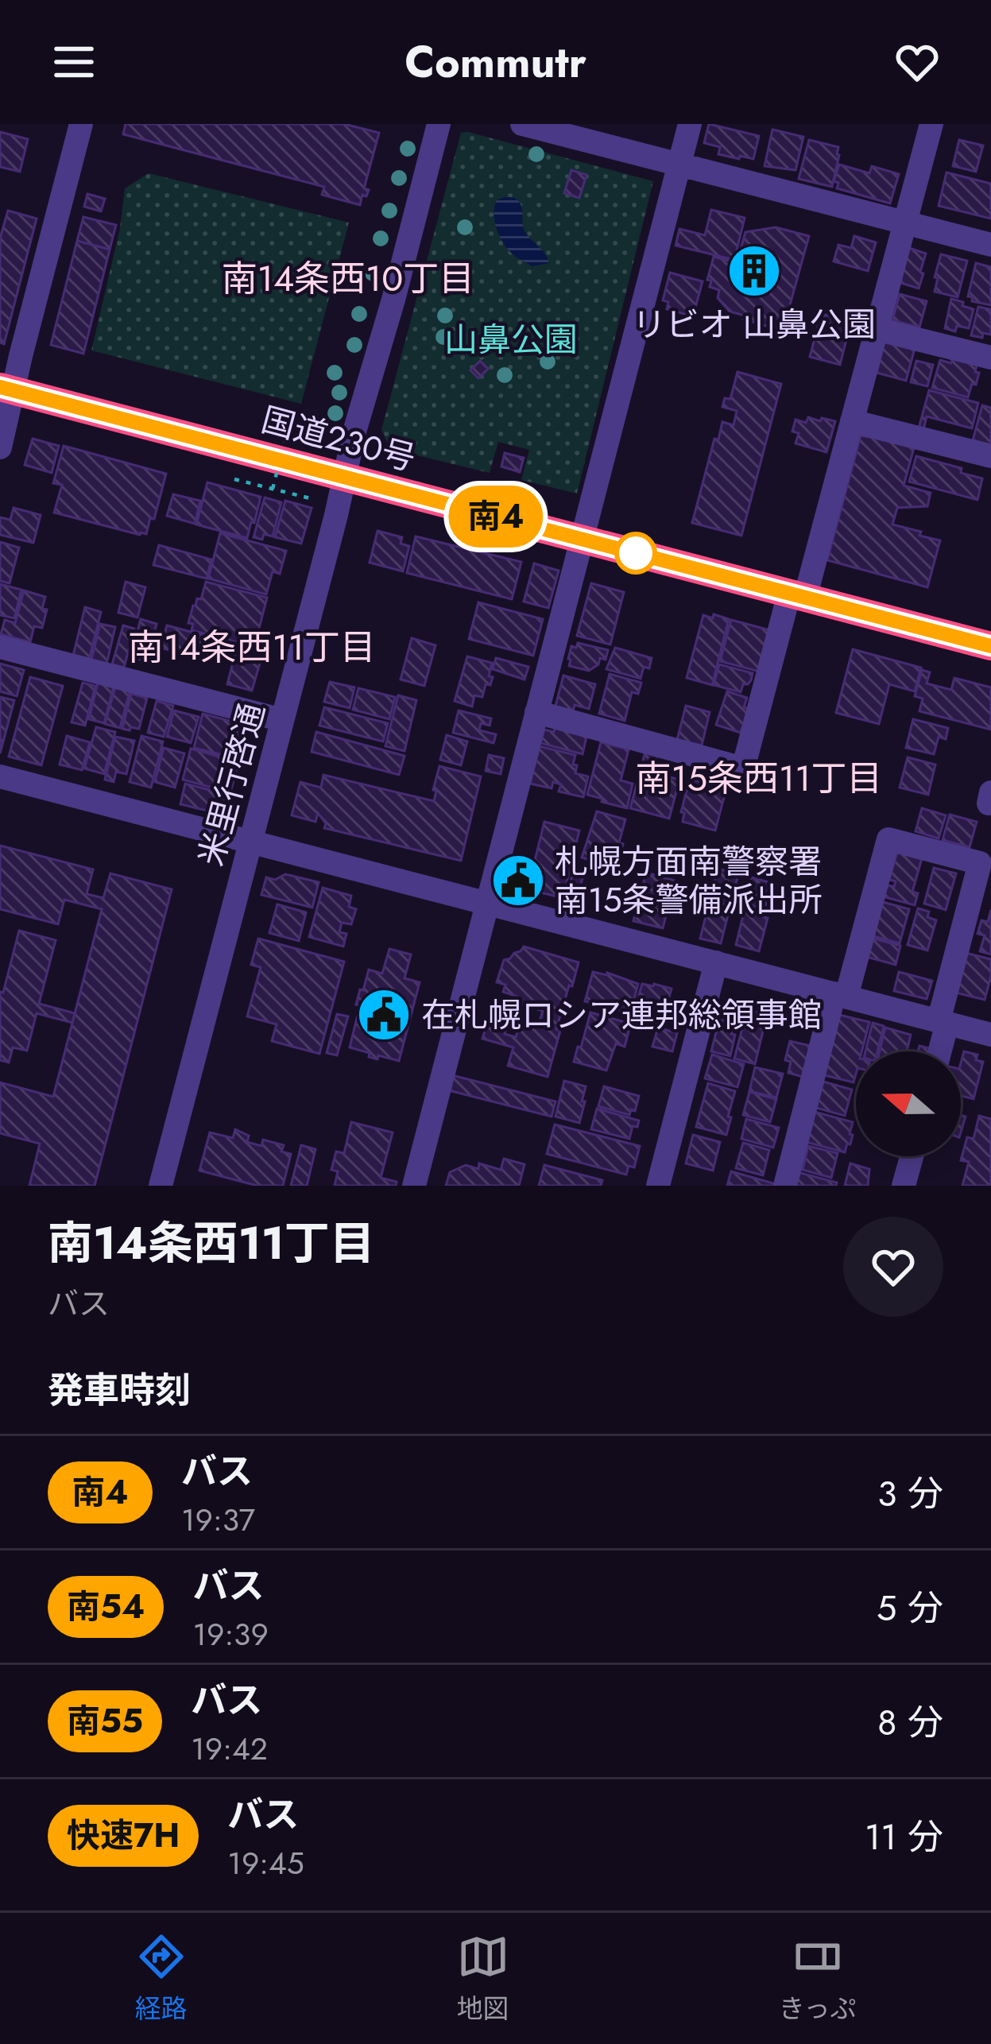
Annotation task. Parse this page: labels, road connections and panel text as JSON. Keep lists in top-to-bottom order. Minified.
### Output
{"streets":{"highway":["国道230号"],"street":["米里行啓通"]},"crossings":[["国道230号","米里行啓通"]],"districts":["南14条西10丁目","南14条西11丁目","南15条西11丁目"],"parks":["山鼻公園"],"places":{"building":["リビオ 山鼻公園"],"public building":["札幌方面南警察署 南15条警備派出所","在札幌ロシア連邦総領事館"]},"lines":["bus line 南4"],"north":"left","page":{"header":"Commutr","on_map":"南4","heading":[["南14条西11丁目","バス"],"発車時刻"],"list":[{"mark":"南4","name":"バス","note":"19:37","value":"3 分"},{"mark":"南54","name":"バス","note":"19:39","value":"5 分"},{"mark":"南55","name":"バス","note":"19:42","value":"8 分"},{"mark":"快速7H","name":"バス","note":"19:45","value":"11 分"}],"tabs":["経路","地図","きっぷ"]}}
